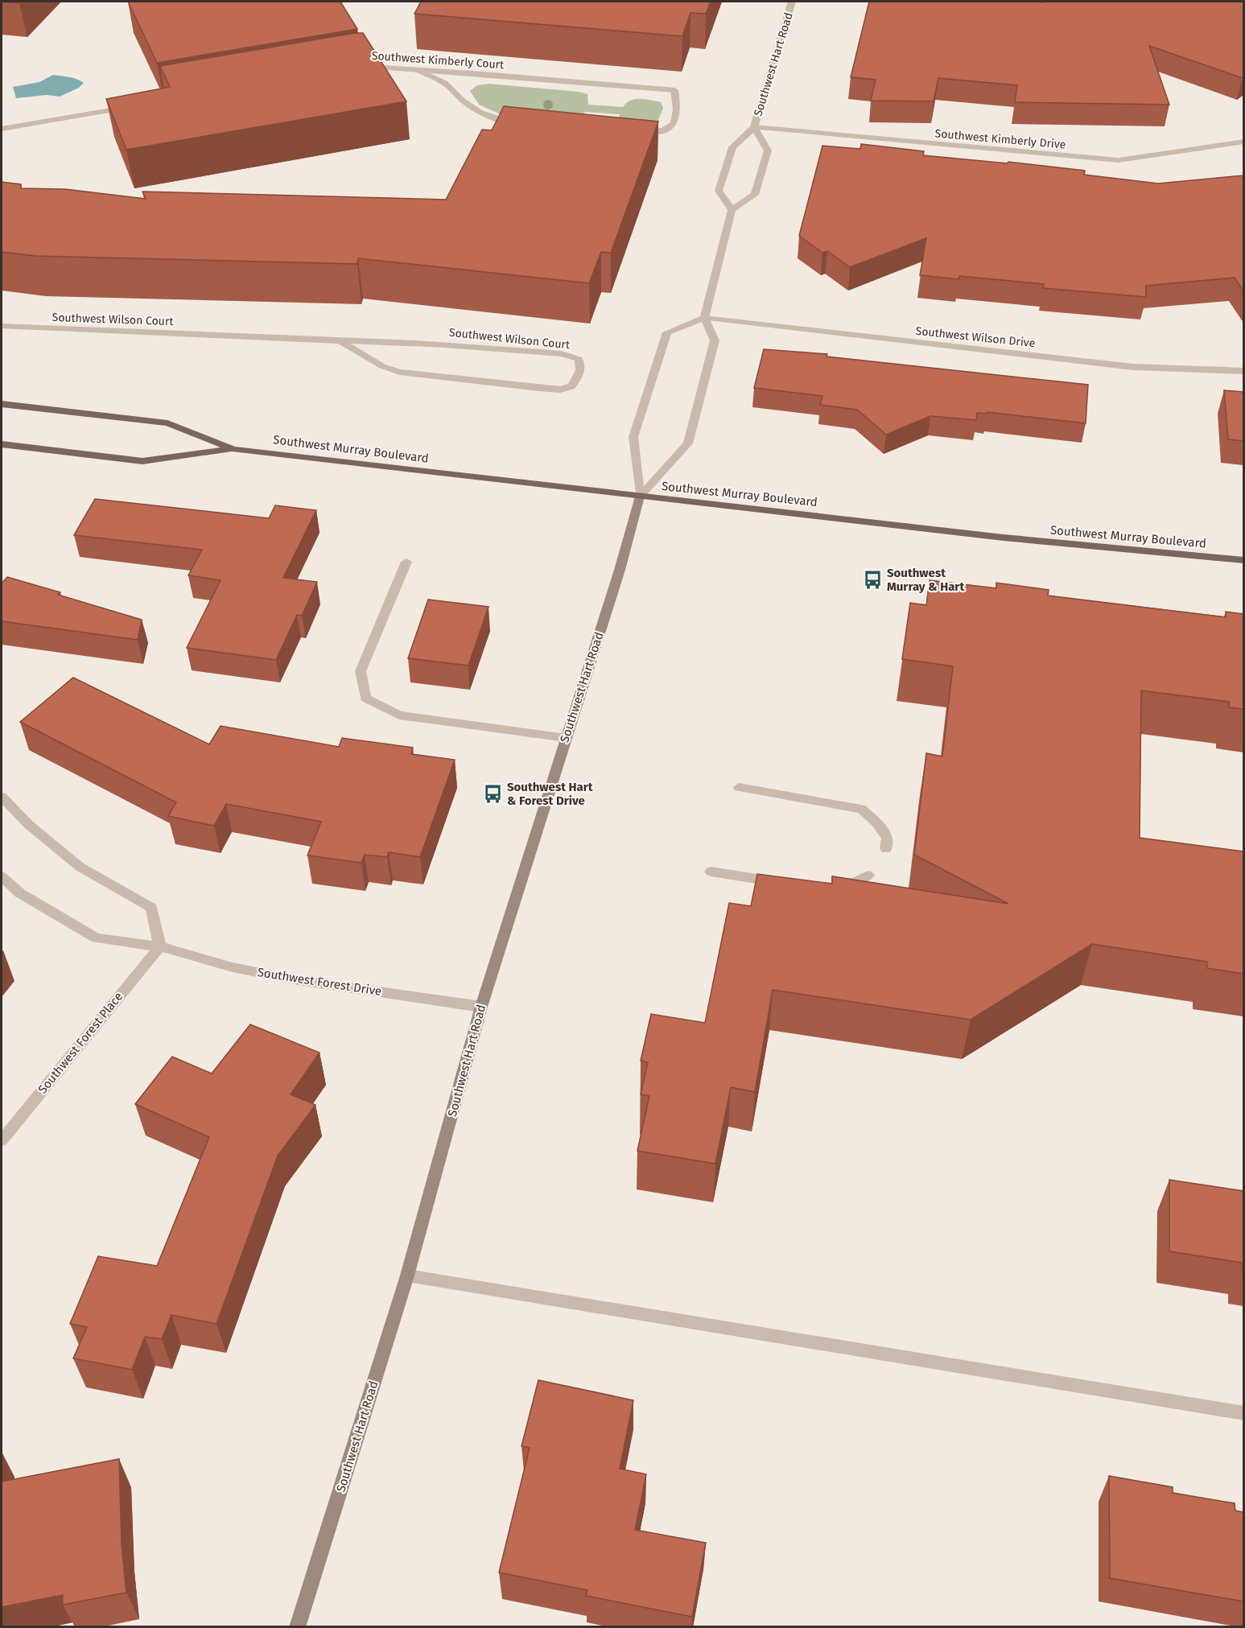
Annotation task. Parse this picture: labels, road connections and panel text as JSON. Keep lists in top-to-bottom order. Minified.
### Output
{"streets":{"main road":["Southwest Hart Road","Southwest Murray Boulevard"],"street":["Southwest Kimberly Court","Southwest Kimberly Drive","Southwest Wilson Court","Southwest Wilson Drive","Southwest Forest Drive","Southwest Forest Place"]},"crossings":[["Southwest Hart Road","Southwest Kimberly Drive"],["Southwest Hart Road","Southwest Wilson Drive"],["Southwest Hart Road","Southwest Murray Boulevard"],["Southwest Hart Road","Southwest Forest Drive"],["Southwest Forest Drive","Southwest Forest Place"]],"places":{"bus stop":["Southwest Murray & Hart","Southwest Hart & Forest Drive"]}}
